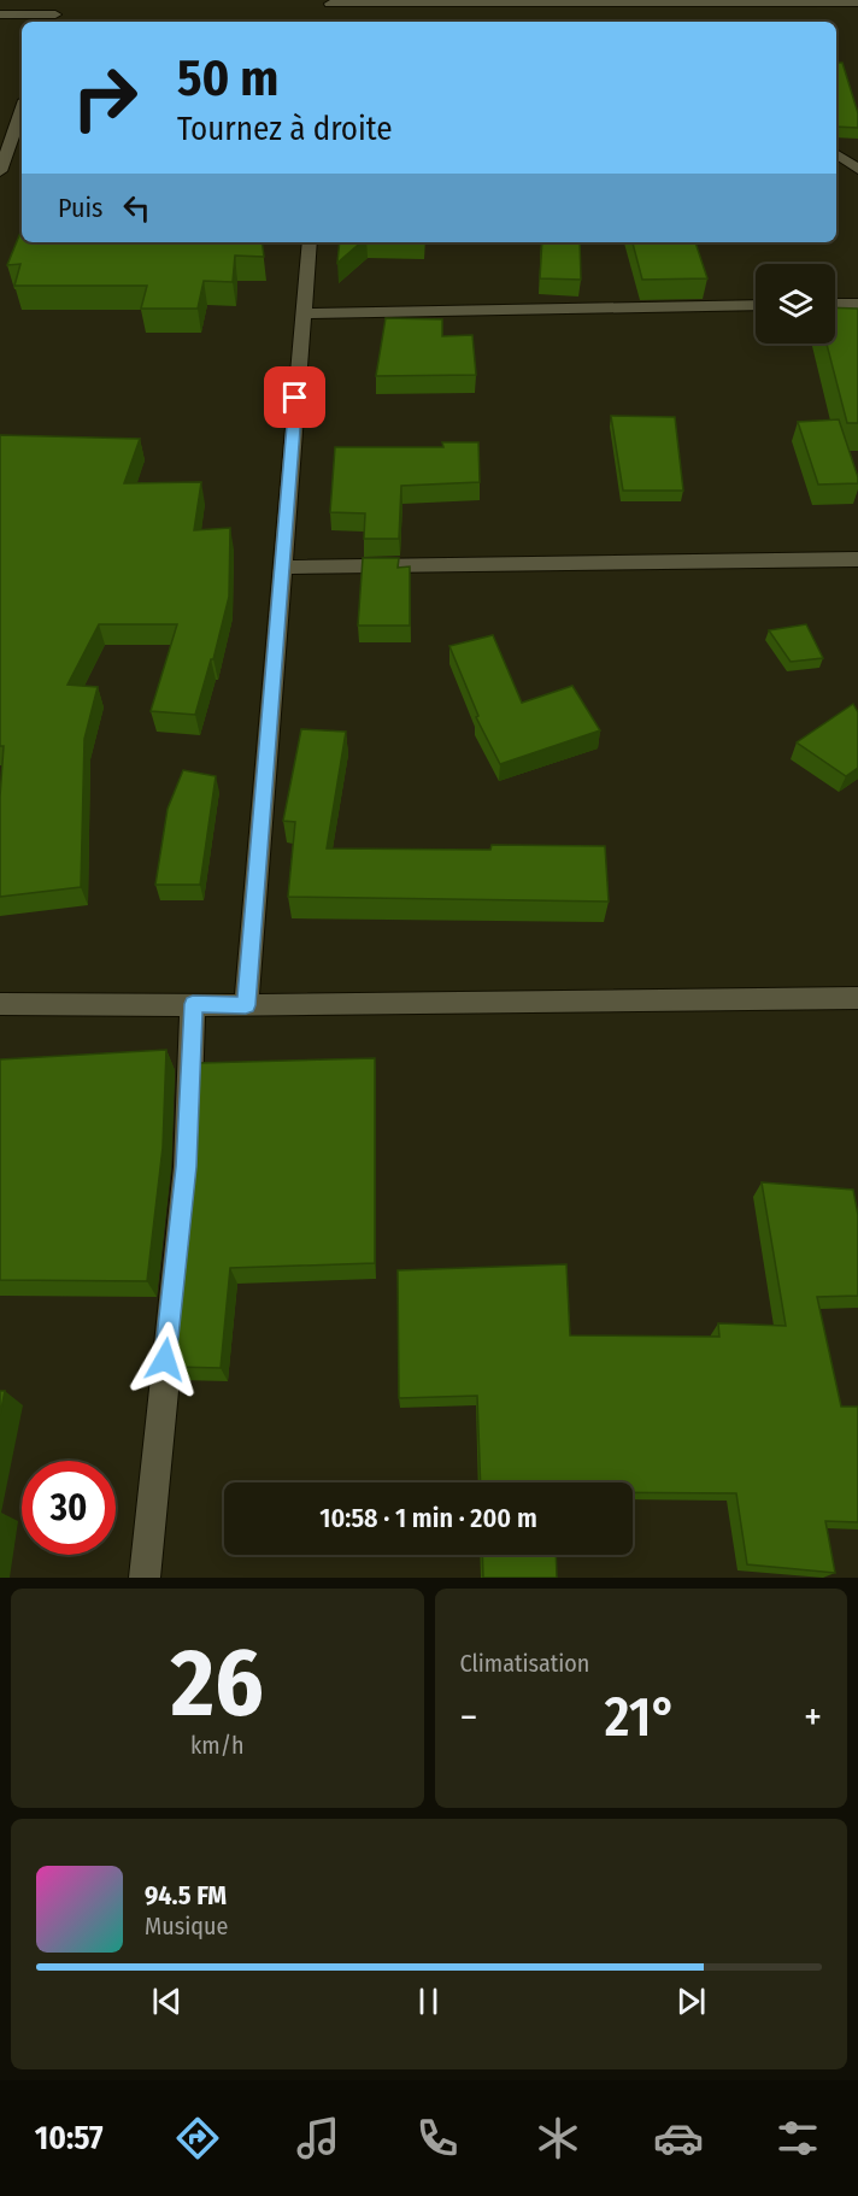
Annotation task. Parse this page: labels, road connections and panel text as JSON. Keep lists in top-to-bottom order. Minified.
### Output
{"page":{"turn":["50 m","Tournez à droite"],"then":"Puis","limit":"30","trip":"10:58 · 1 min · 200 m","tile":[["26","km/h"],"Climatisation"],"heat":["−","21°","+"],"song":["94.5 FM","Musique"],"tabs":"10:57"}}
